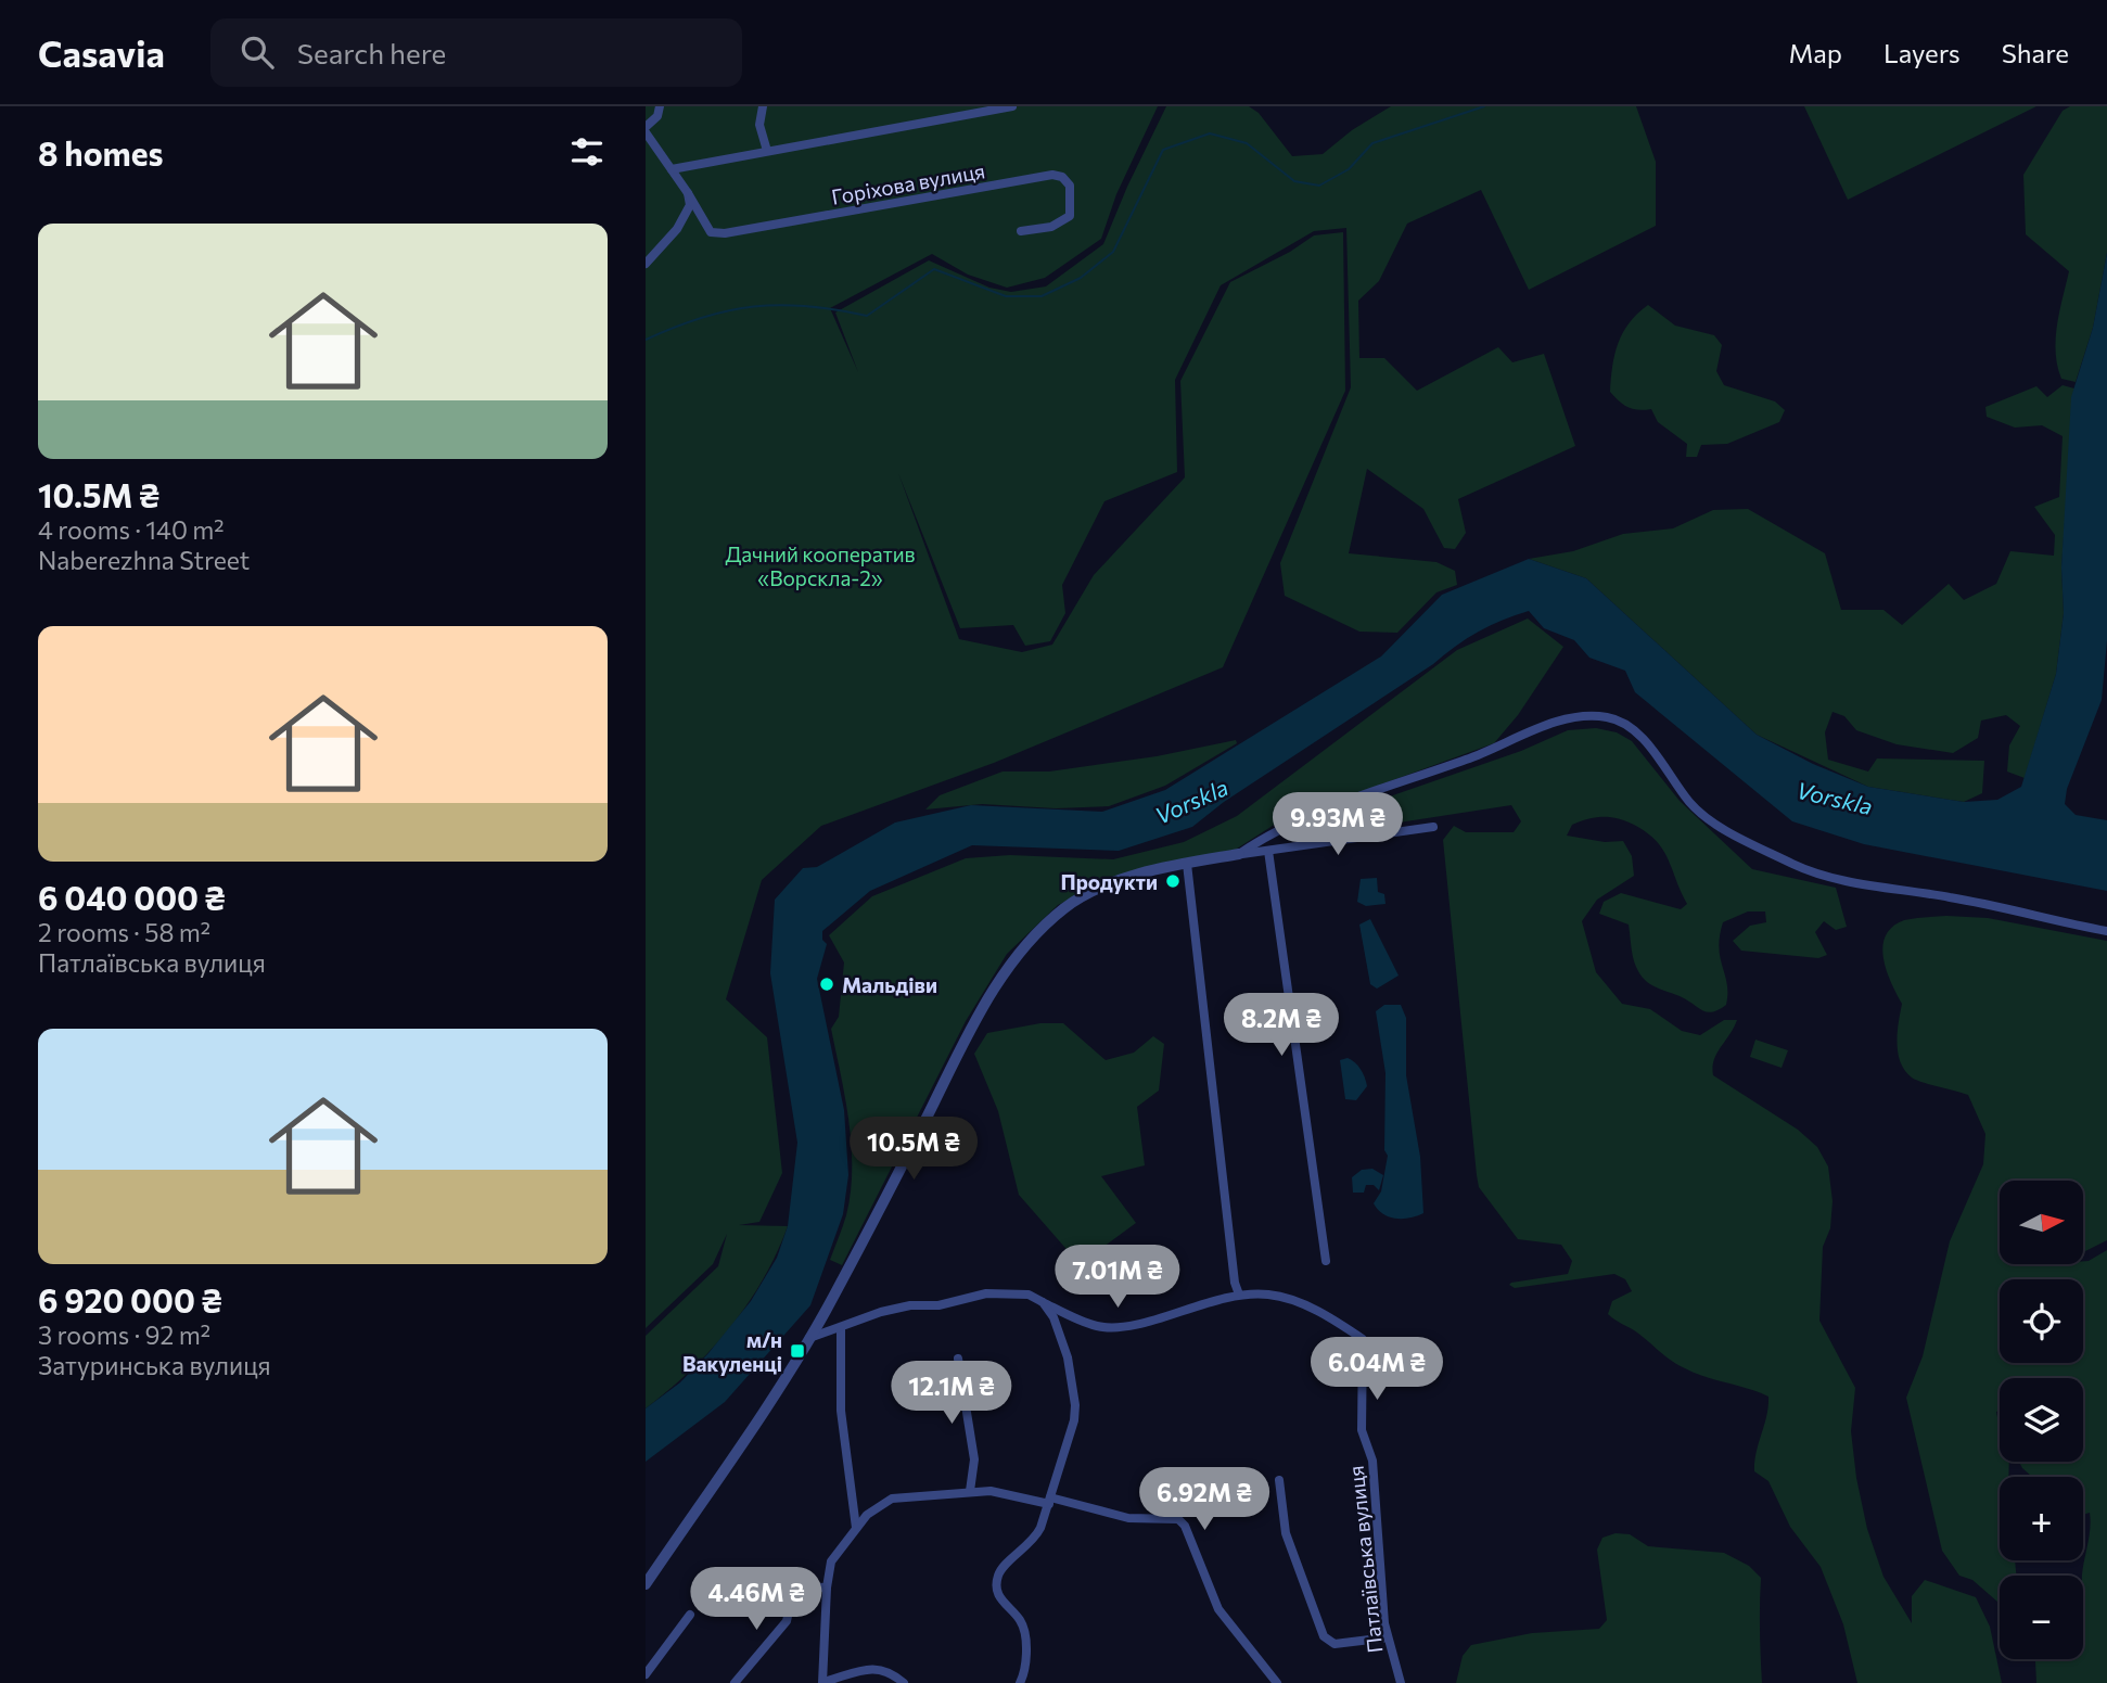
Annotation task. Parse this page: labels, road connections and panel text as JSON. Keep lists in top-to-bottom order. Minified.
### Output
{"streets":{"street":["Горіхова вулиця","Патлаївська вулиця"]},"water":["Vorskla"],"parks":["Дачний кооператив «Ворскла-2»"],"places":{"other":["Продукти","Мальдіви"],"transit":["м/н Вакуленці"]},"north":"right","page":{"header":"Casavia","search":"Search here","nav":["Map","Layers","Share"],"heading":"8 homes","list":[{"name":"10.5M ₴","note":"4 rooms · 140 m² · Naberezhna Street"},{"name":"6 040 000 ₴","note":"2 rooms · 58 m² · Патлаївська вулиця"},{"name":"6 920 000 ₴","note":"3 rooms · 92 m² · Затуринська вулиця"}],"price":["9.93M ₴","8.2M ₴","10.5M ₴","7.01M ₴","6.04M ₴","12.1M ₴","6.92M ₴","4.46M ₴"],"map_buttons":["+","−"]}}
